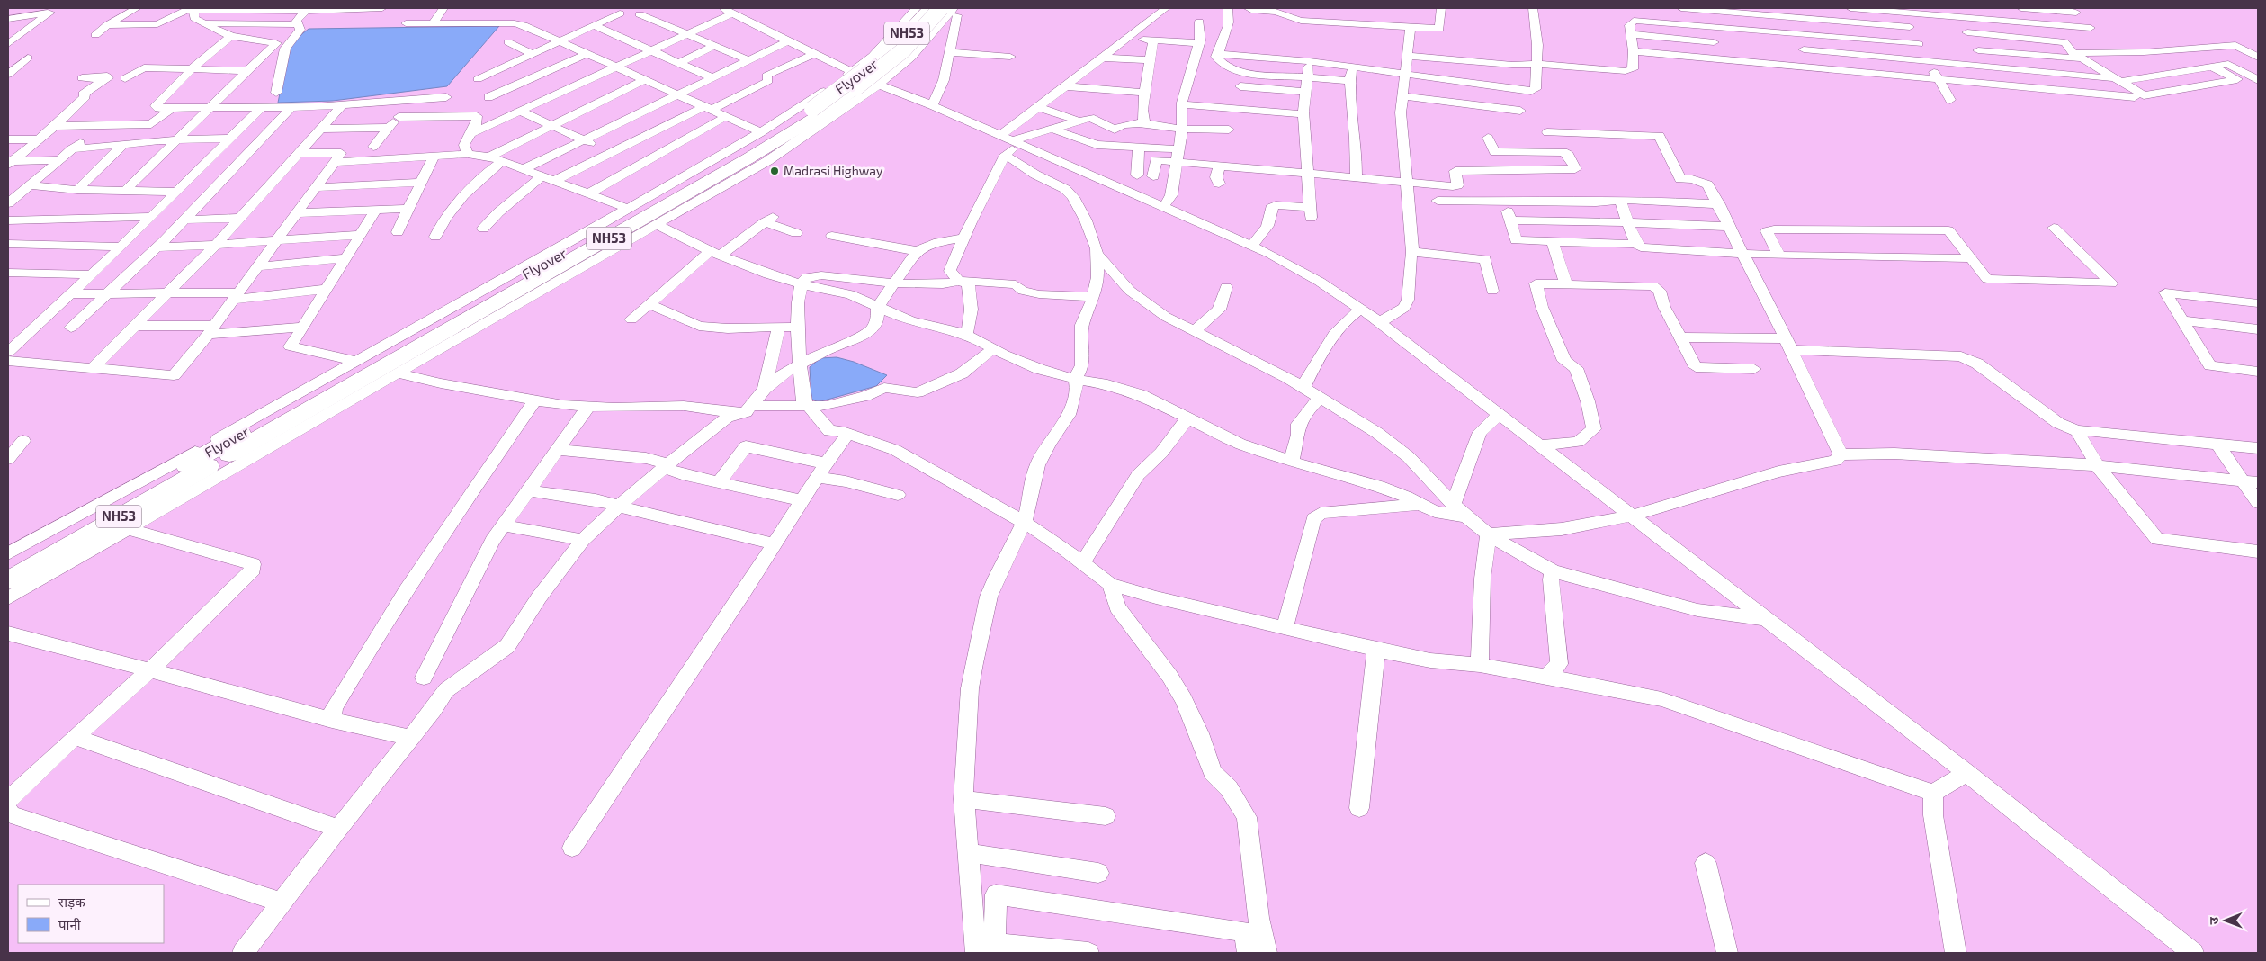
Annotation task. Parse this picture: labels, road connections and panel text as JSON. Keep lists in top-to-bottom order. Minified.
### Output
{"streets":{"highway":["NH53","Flyover"]},"crossings":[["NH53","Flyover"]],"places":["Madrasi Highway"],"legend":["सड़क","पानी"],"north":"left"}
